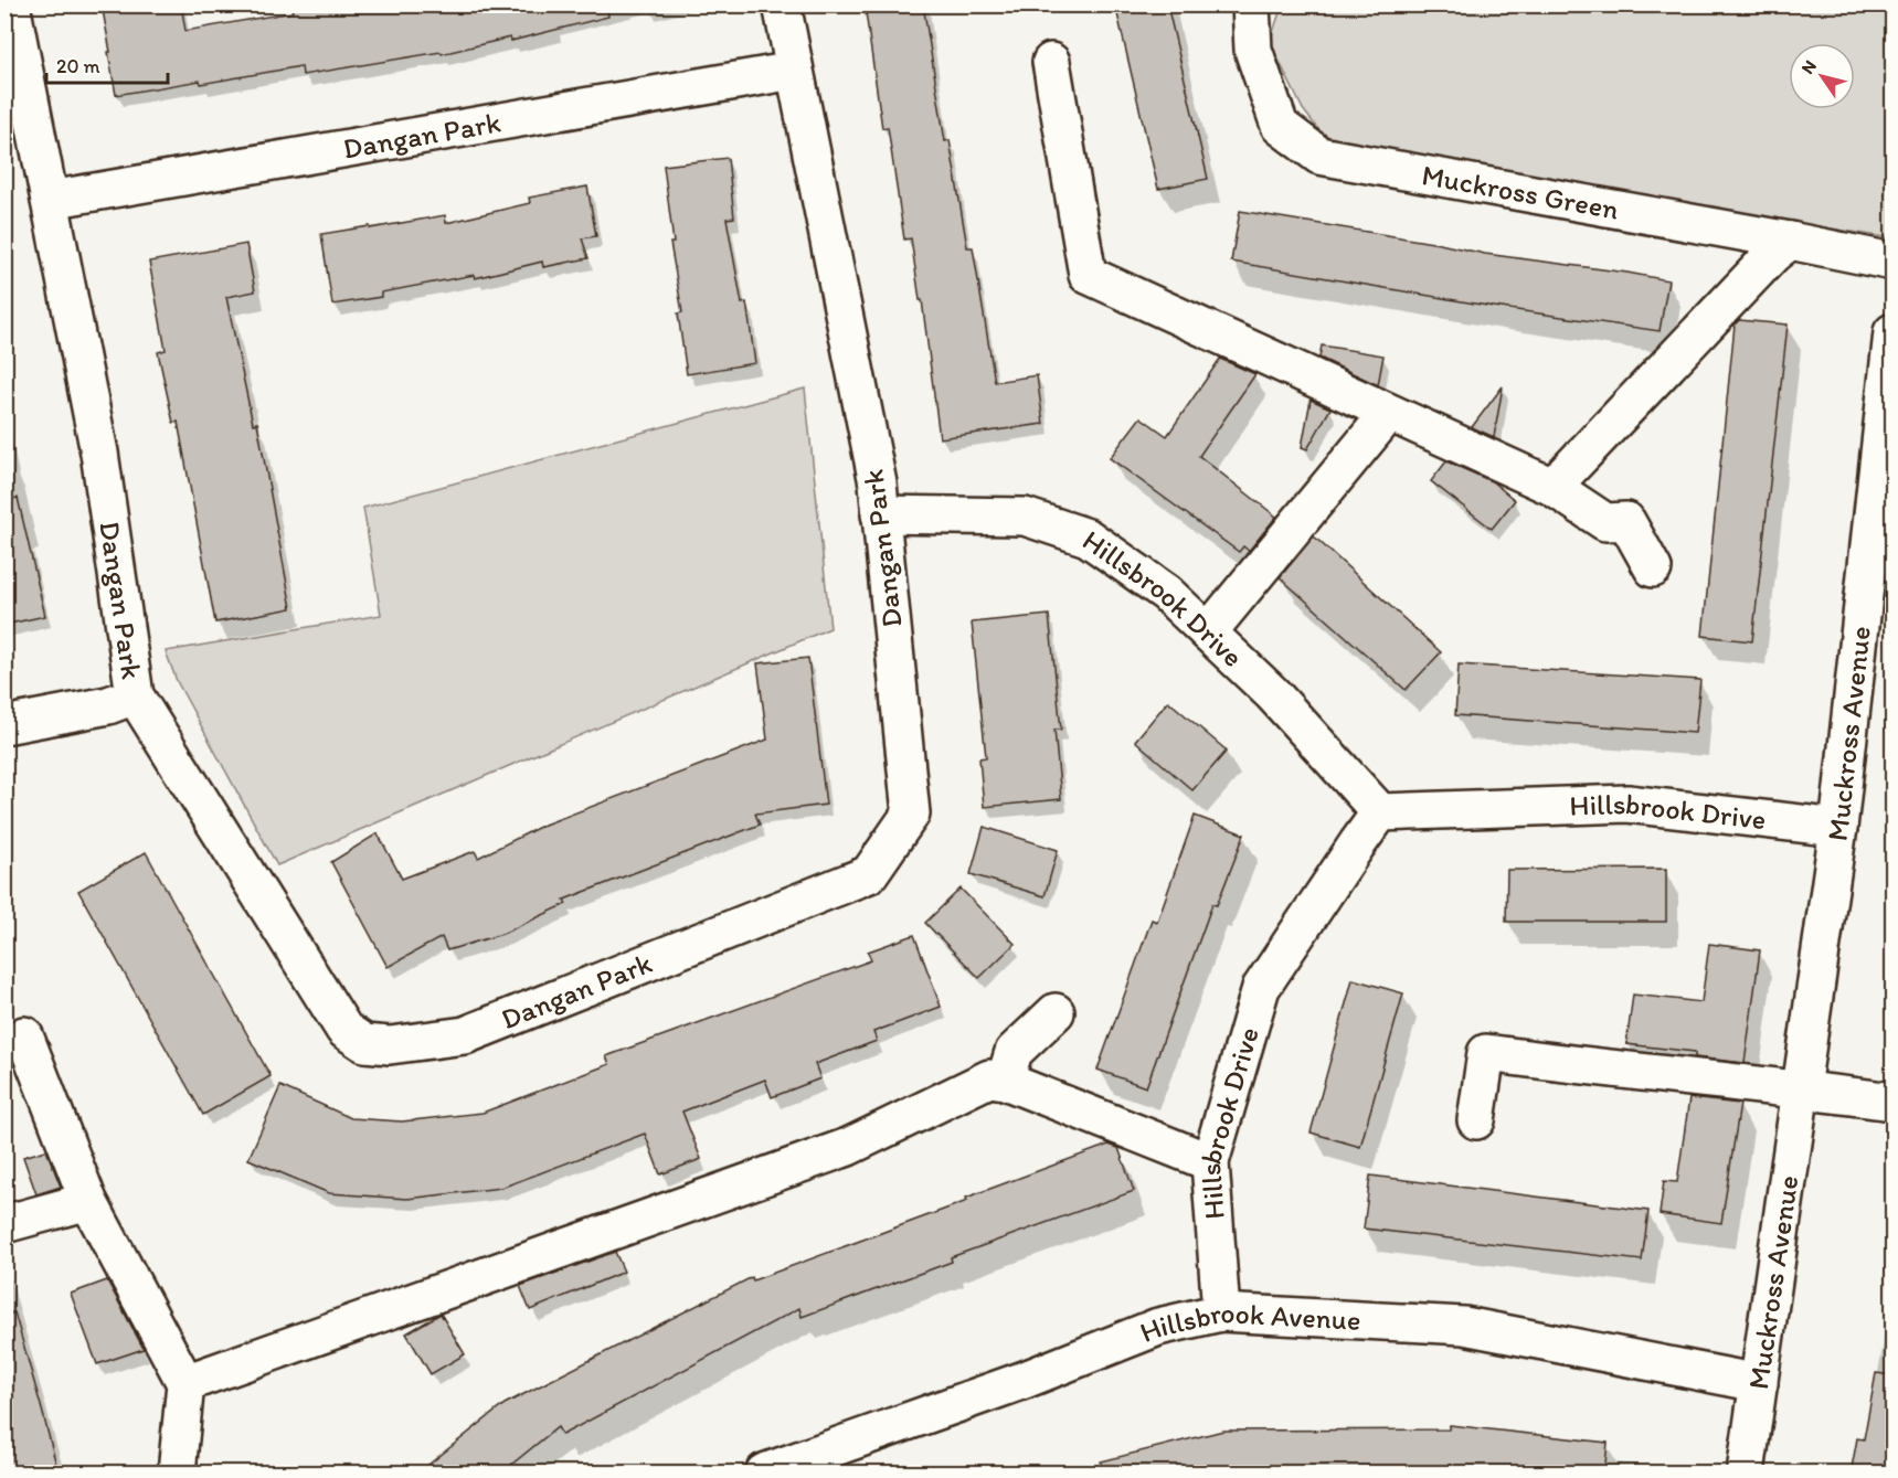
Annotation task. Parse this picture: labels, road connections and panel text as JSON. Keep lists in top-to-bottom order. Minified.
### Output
{"streets":{"street":["Dangan Park","Muckross Green","Hillsbrook Drive","Muckross Avenue","Hillsbrook Avenue"]},"crossings":[["Dangan Park","Hillsbrook Drive"],["Hillsbrook Drive","Muckross Avenue"],["Hillsbrook Drive","Hillsbrook Avenue"],["Muckross Avenue","Hillsbrook Avenue"]],"scale_bar":"20 m","north":"top left"}
